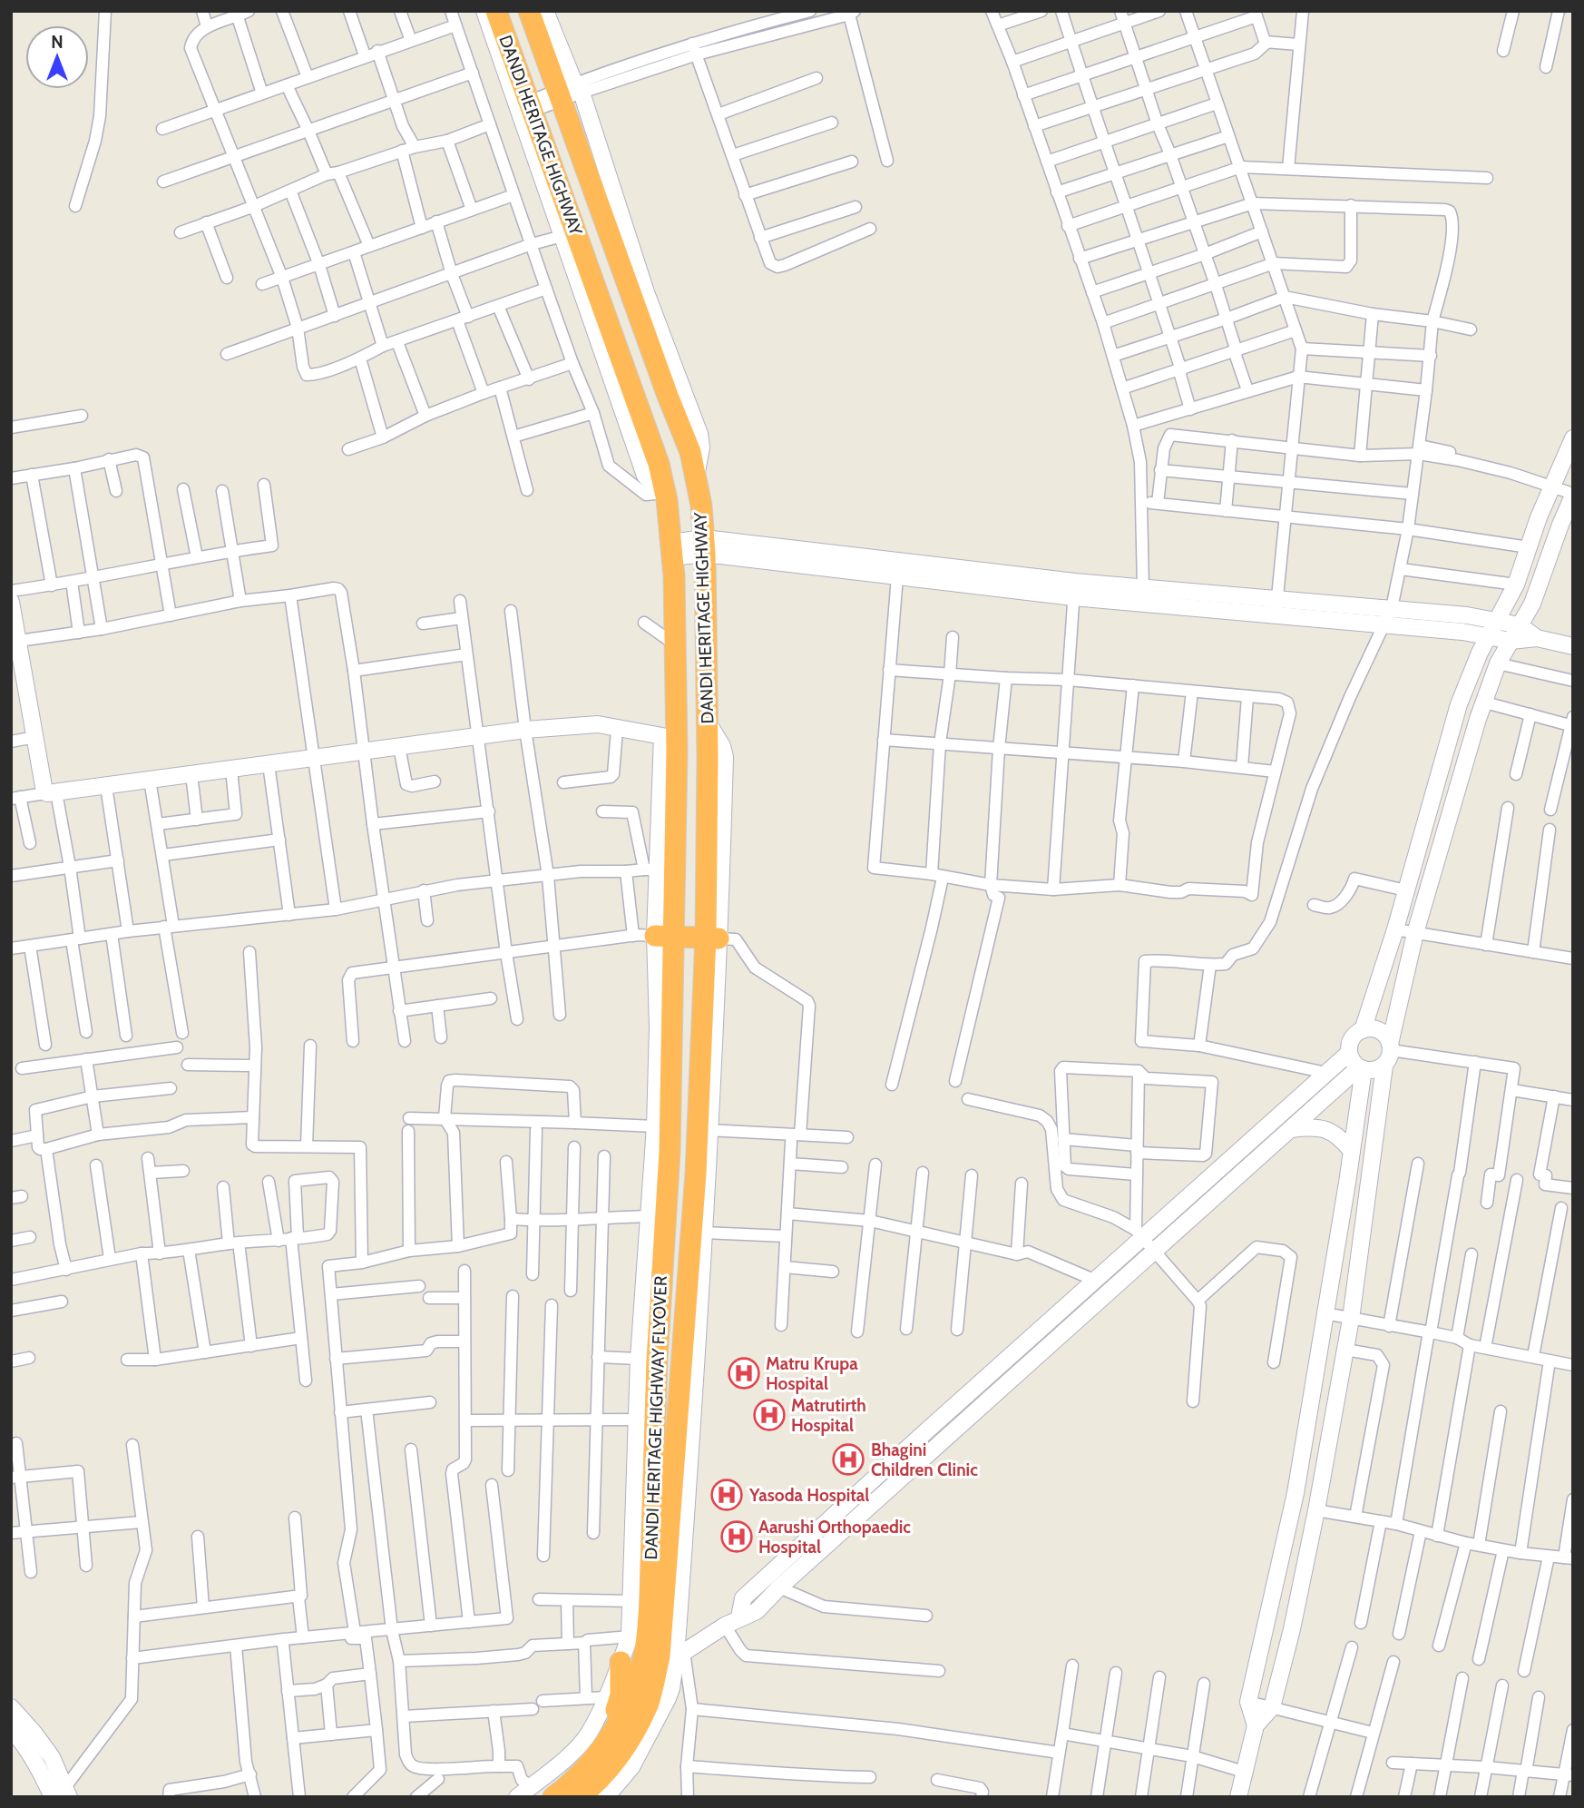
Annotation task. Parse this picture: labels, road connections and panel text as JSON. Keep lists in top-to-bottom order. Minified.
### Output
{"streets":{"highway":["DANDI HERITAGE HIGHWAY","DANDI HERITAGE HIGHWAY FLYOVER"]},"crossings":[["DANDI HERITAGE HIGHWAY","DANDI HERITAGE HIGHWAY FLYOVER"]],"places":{"hospital":["Matru Krupa Hospital","Matrutirth Hospital","Bhagini Children Clinic","Yasoda Hospital","Aarushi Orthopaedic Hospital"]},"north":"top"}
